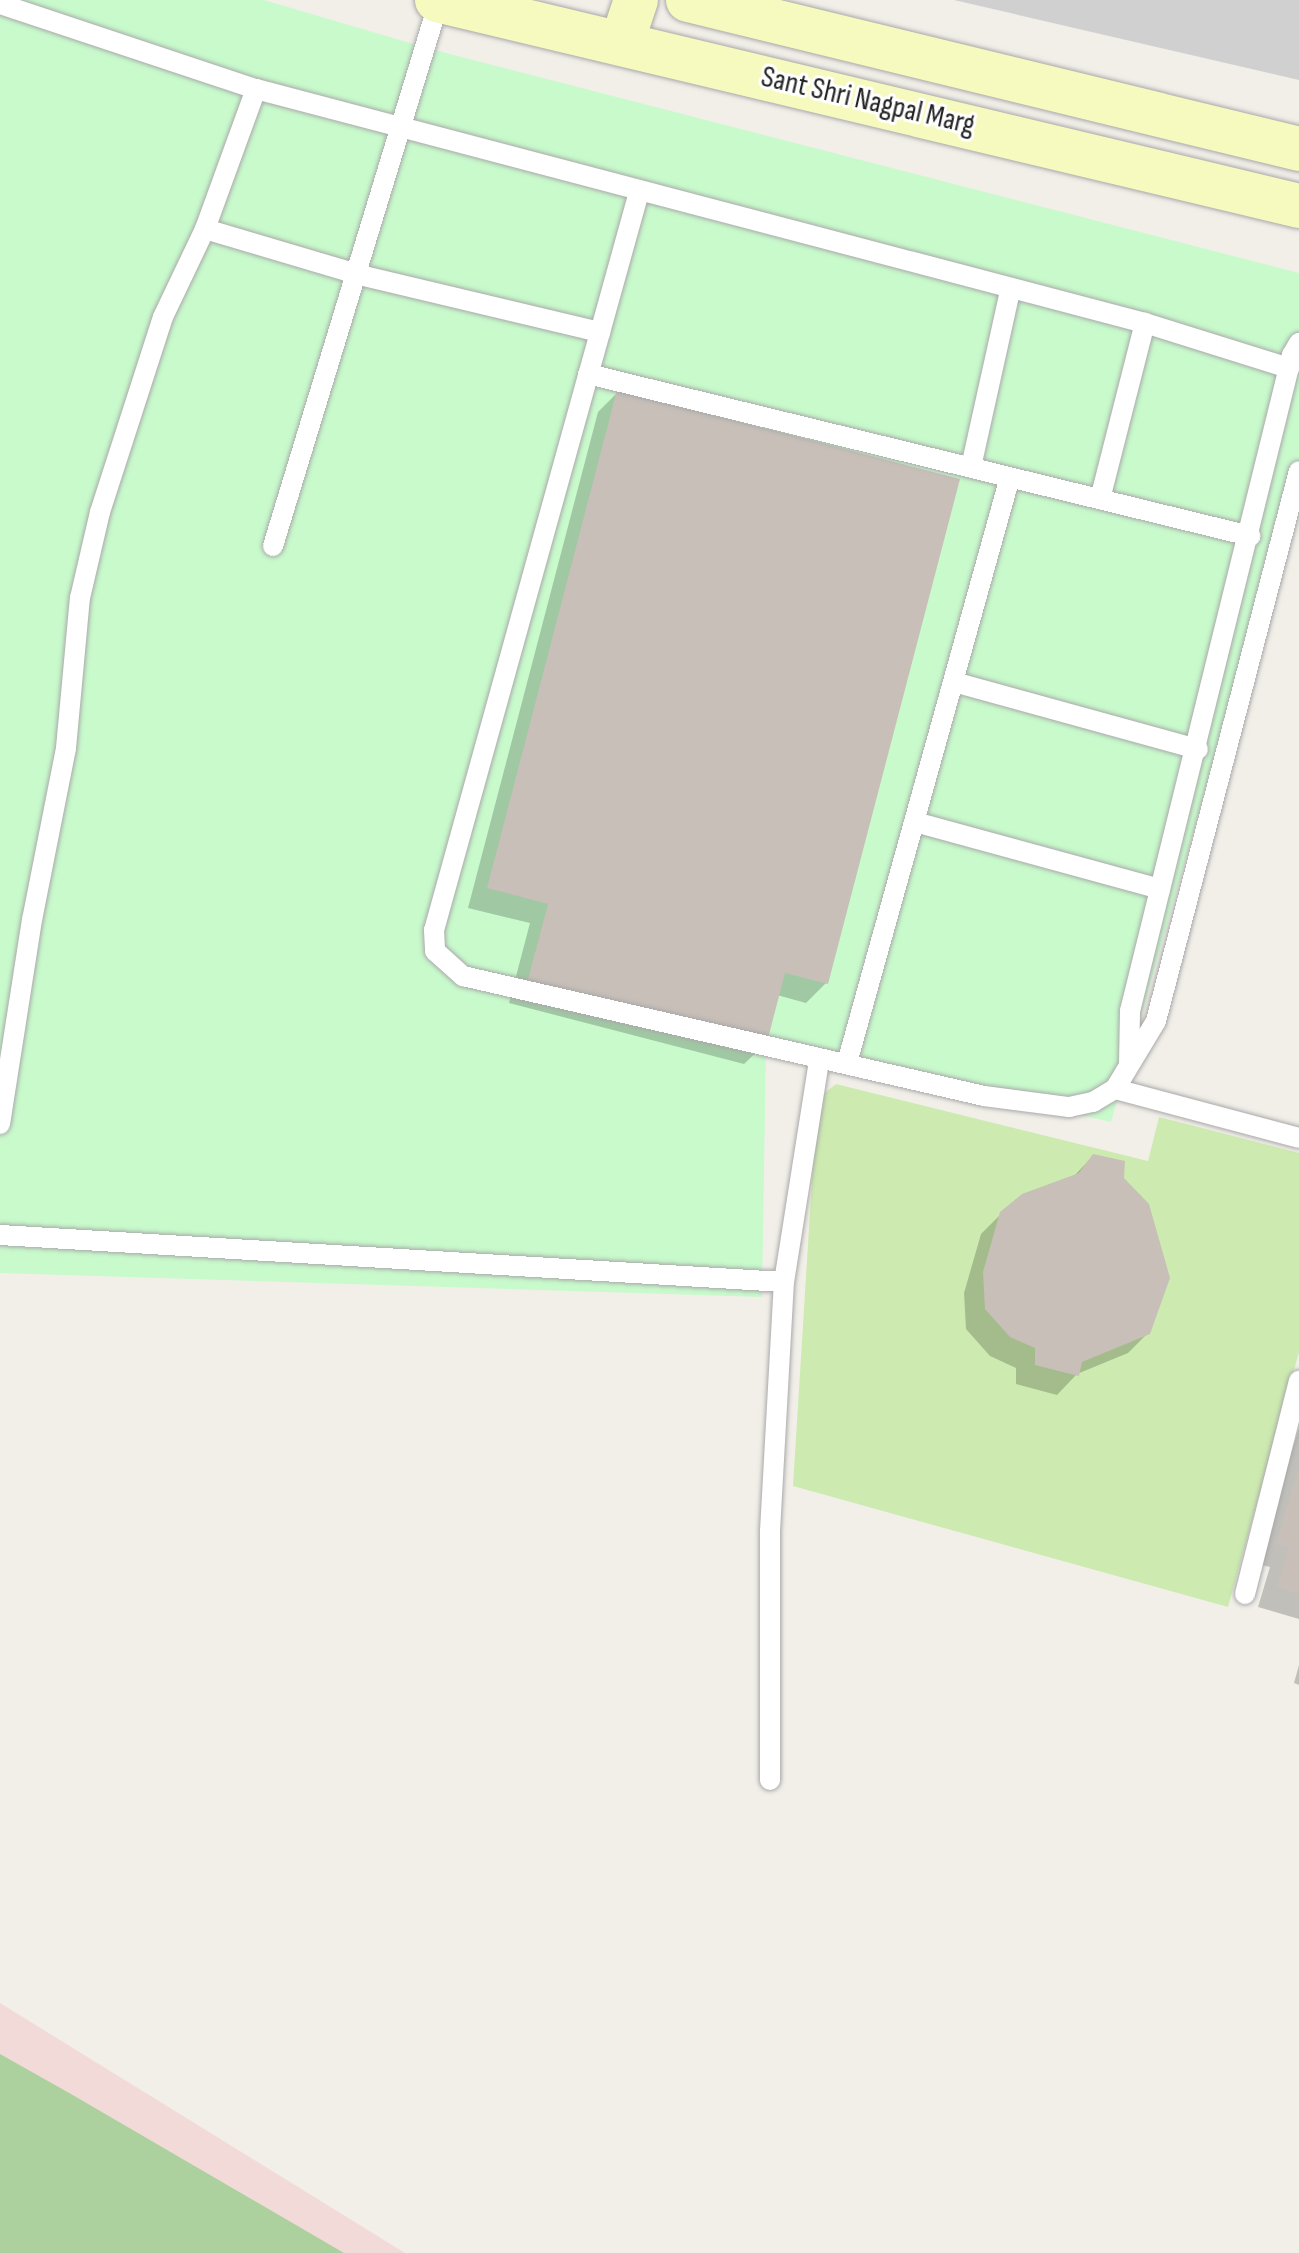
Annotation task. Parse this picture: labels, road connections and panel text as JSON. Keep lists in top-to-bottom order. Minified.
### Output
{"streets":{"main road":["Sant Shri Nagpal Marg"]}}
